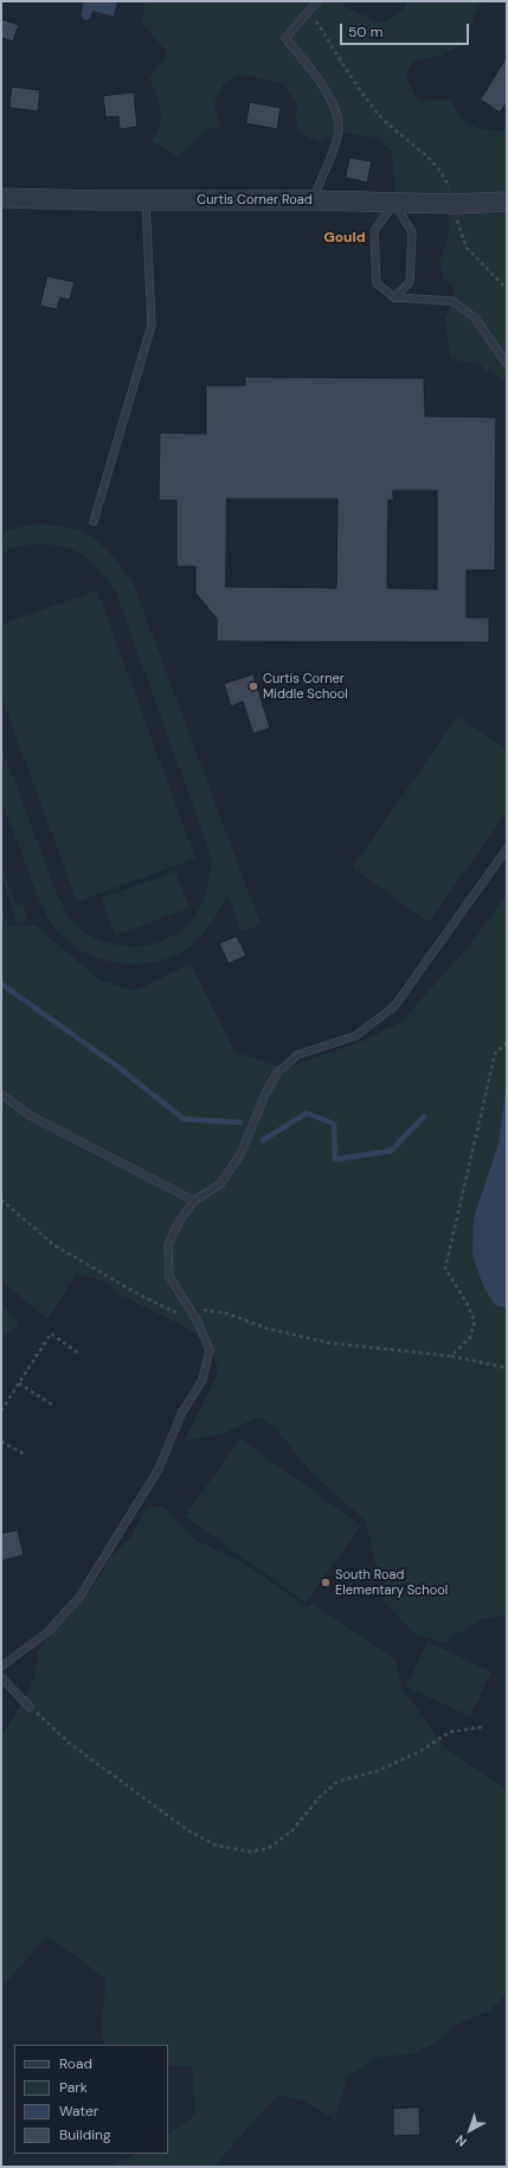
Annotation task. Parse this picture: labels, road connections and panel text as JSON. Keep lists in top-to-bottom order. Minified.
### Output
{"streets":{"street":["Curtis Corner Road"]},"districts":["Gould"],"places":["Curtis Corner Middle School","South Road Elementary School"],"legend":["Road","Park","Water","Building"],"scale_bar":"50 m","north":"bottom left"}
